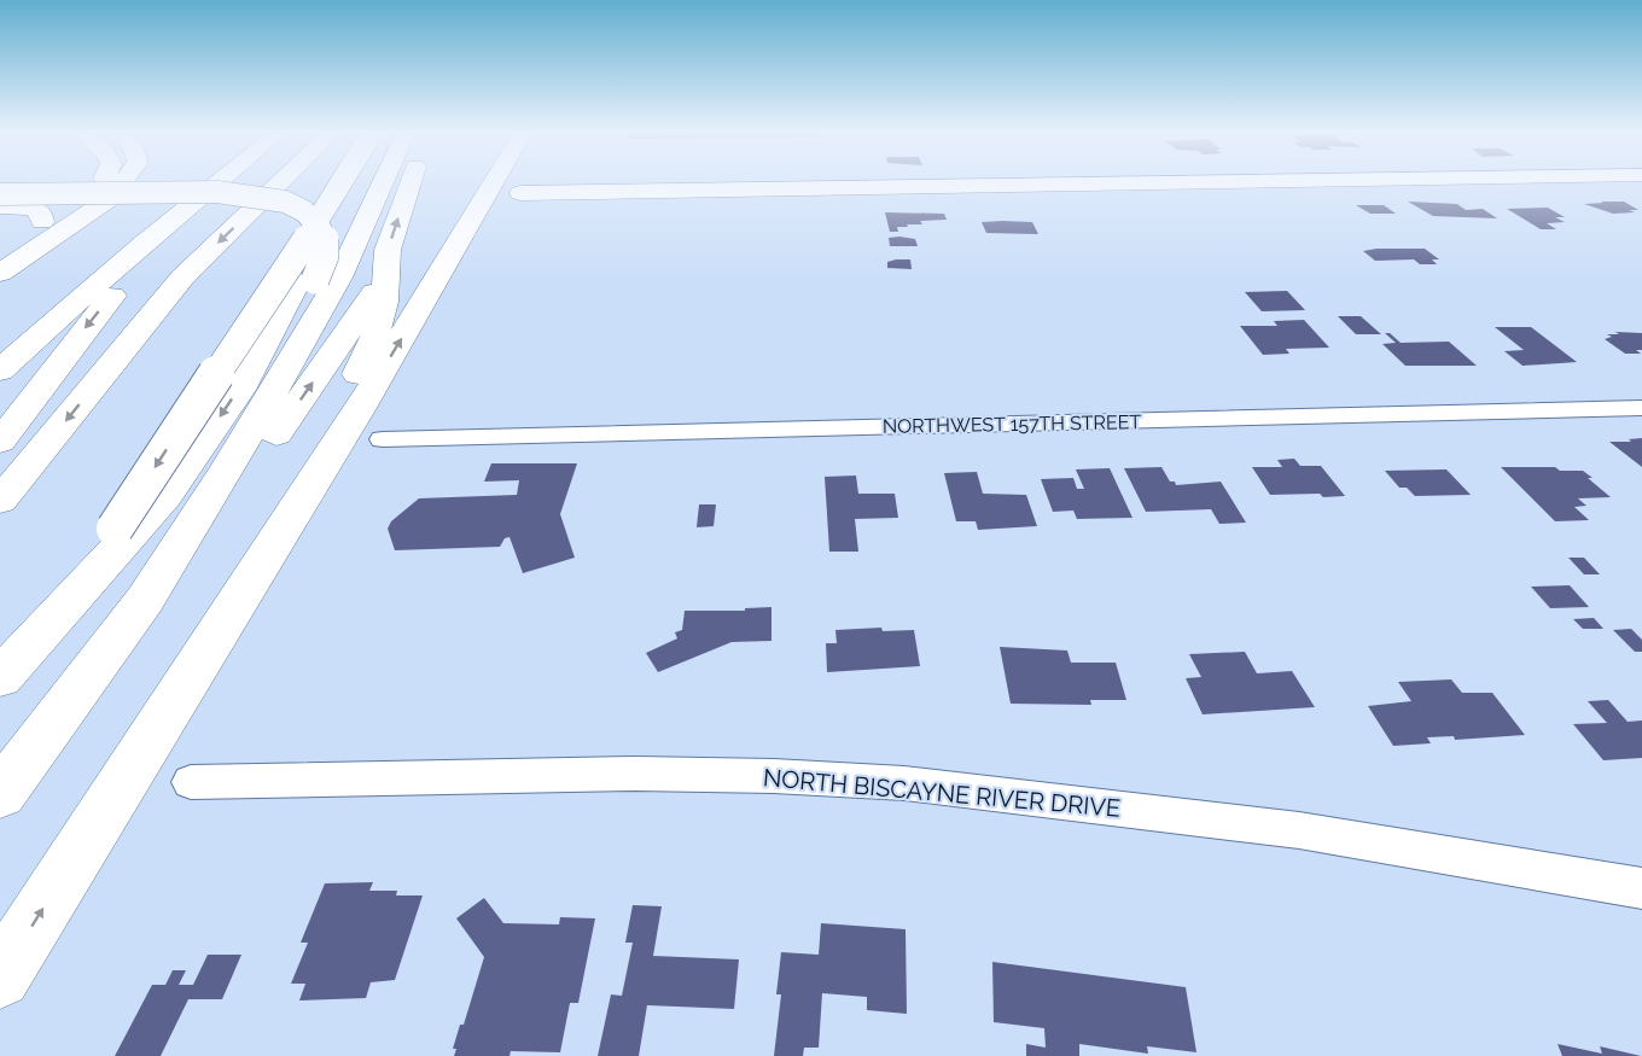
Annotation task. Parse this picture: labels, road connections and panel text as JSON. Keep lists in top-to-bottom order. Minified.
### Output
{"streets":{"street":["NORTHWEST 157TH STREET","NORTH BISCAYNE RIVER DRIVE"]}}
